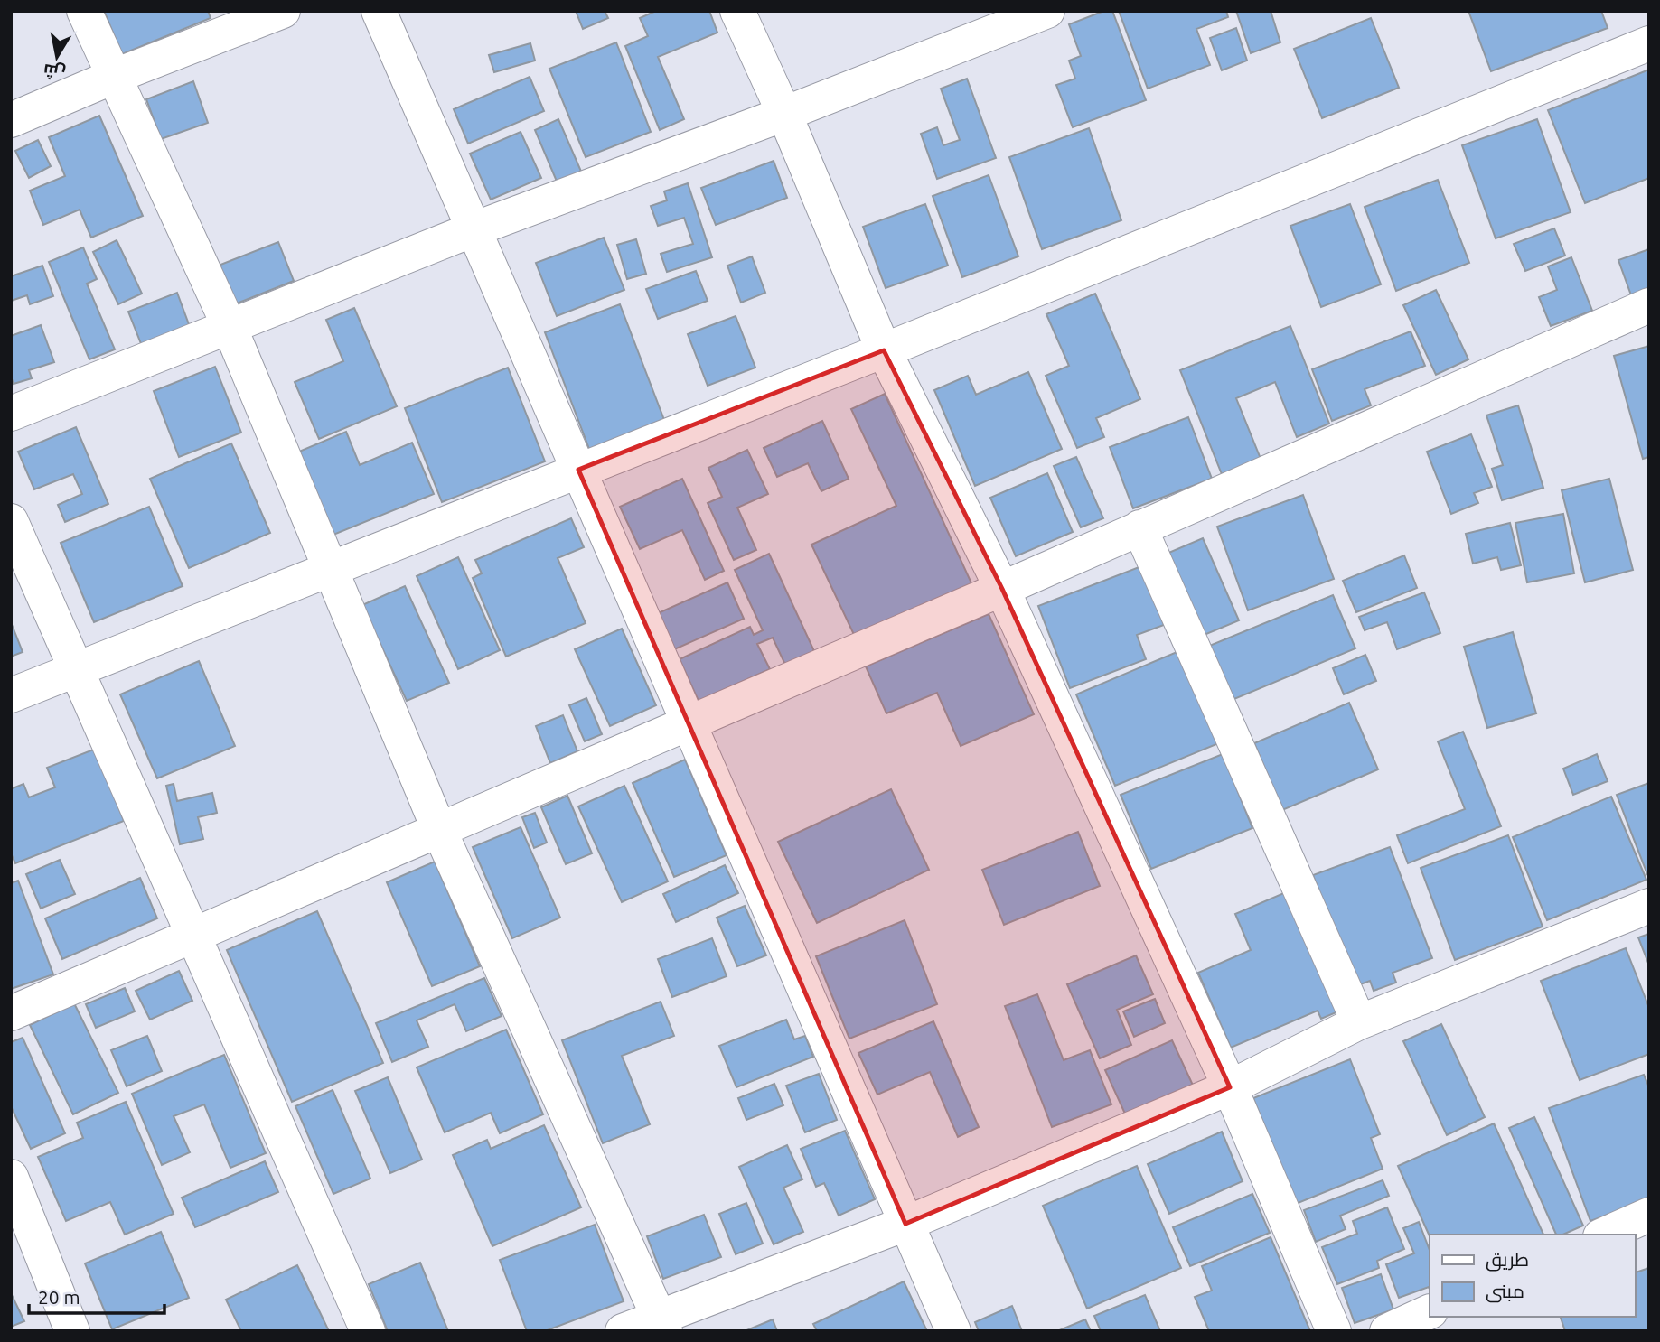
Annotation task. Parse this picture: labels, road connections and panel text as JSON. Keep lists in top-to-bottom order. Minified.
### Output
{"legend":["طريق","مبنى"],"scale_bar":"20 m","north":"bottom"}
